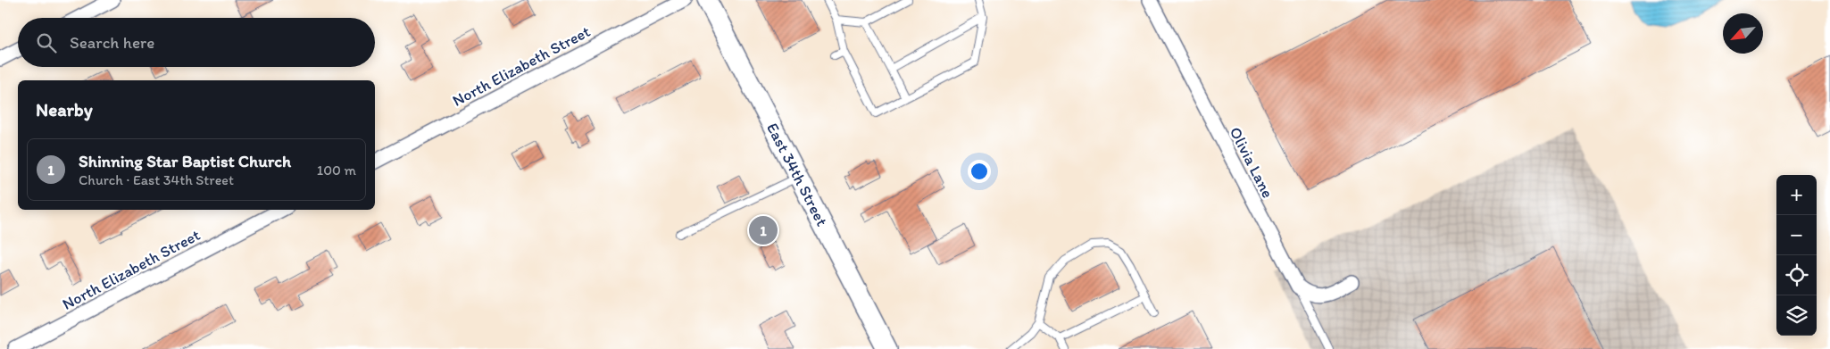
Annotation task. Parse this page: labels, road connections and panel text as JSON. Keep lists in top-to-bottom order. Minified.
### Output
{"streets":{"main road":["East 34th Street"],"street":["North Elizabeth Street","Olivia Lane"]},"north":"bottom left","page":{"search":"Search here","heading":"Nearby","list":[{"mark":"1","name":"Shinning Star Baptist Church","note":"Church · East 34th Street","value":"100 m"}],"map_buttons":["+","−"],"pins":"1"}}
